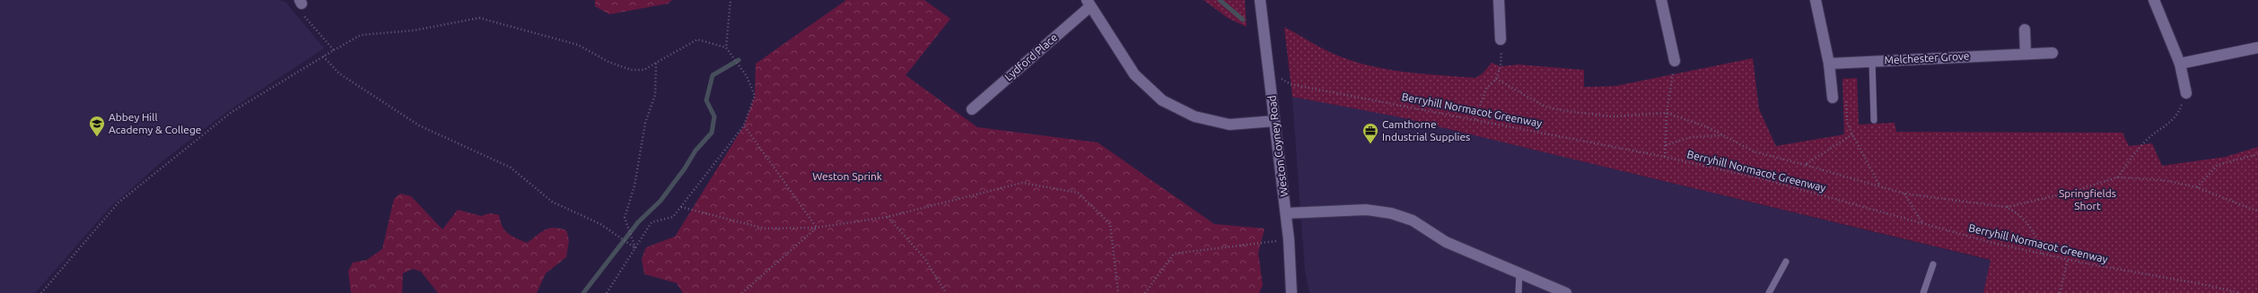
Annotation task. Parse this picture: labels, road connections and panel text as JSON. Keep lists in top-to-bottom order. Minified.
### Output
{"streets":{"street":["Lydford Place","Melchester Grove","Weston Coyney Road"],"path":["Berryhill Normacot Greenway"]},"crossings":[["Berryhill Normacot Greenway","Weston Coyney Road"]],"parks":["Weston Sprink","Springfields Short"],"places":{"school or university":["Abbey Hill Academy & College"],"office":["Camthorne Industrial Supplies"]}}
